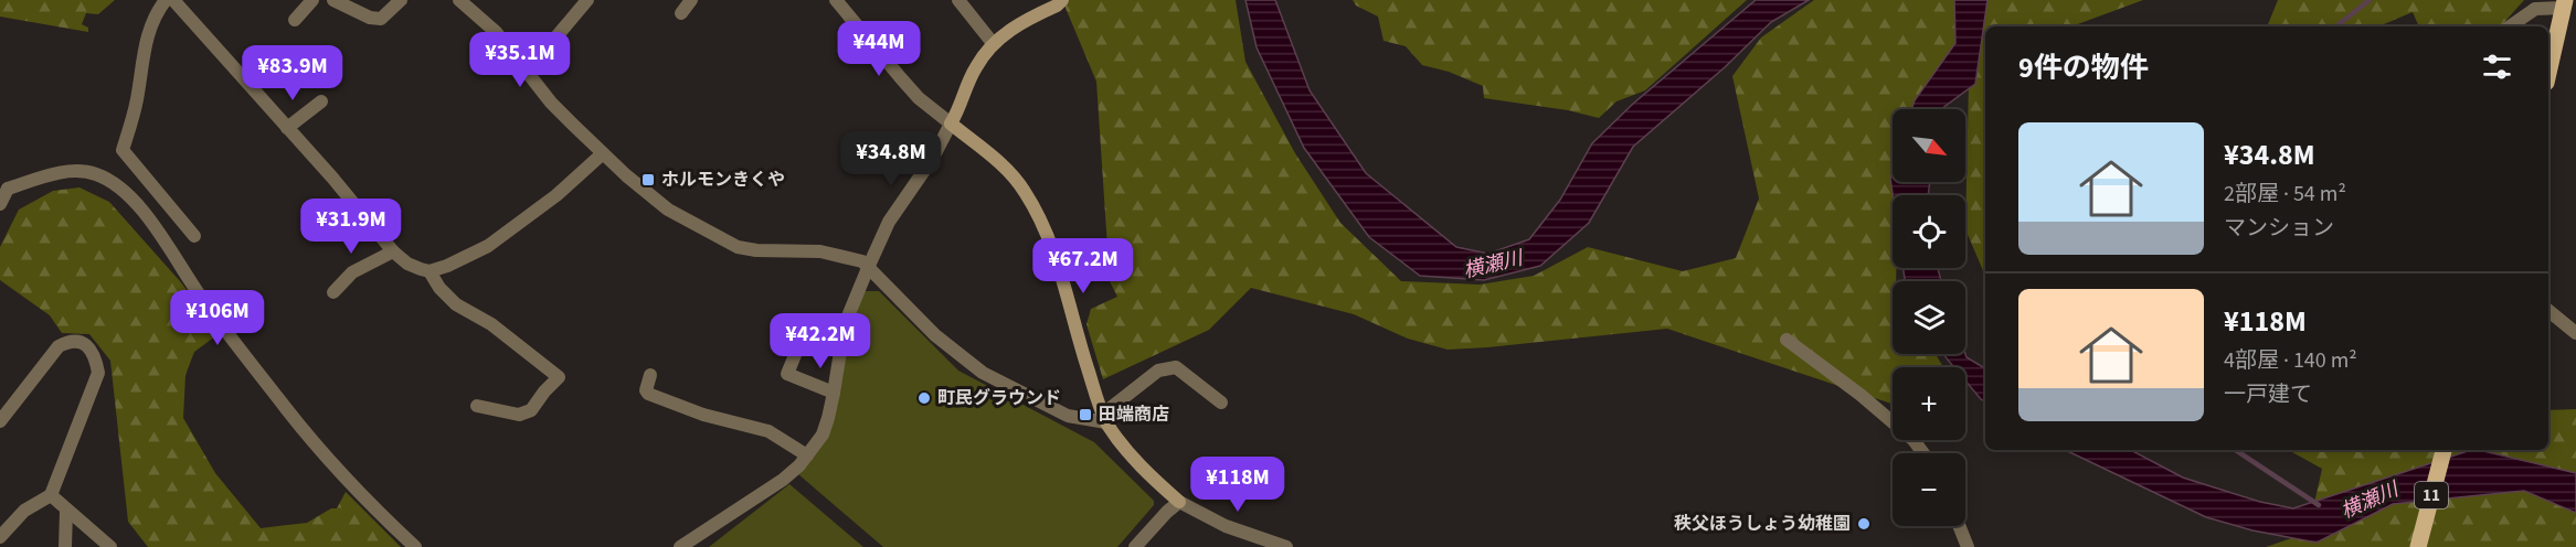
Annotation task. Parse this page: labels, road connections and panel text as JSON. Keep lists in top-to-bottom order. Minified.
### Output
{"streets":{"main road":["11"]},"water":["横瀬川"],"places":{"transit":["ホルモンきくや","田端商店"],"other":["町民グラウンド","秩父ほうしょう幼稚園"]},"north":"bottom right","page":{"price":["¥44M","¥35.1M","¥83.9M","¥34.8M","¥31.9M","¥67.2M","¥106M","¥42.2M","¥118M"],"heading":"9件の物件","list":[{"name":"¥34.8M","note":"2部屋 · 54 m² · マンション"},{"name":"¥118M","note":"4部屋 · 140 m² · 一戸建て"}],"map_buttons":["+","−"]}}
